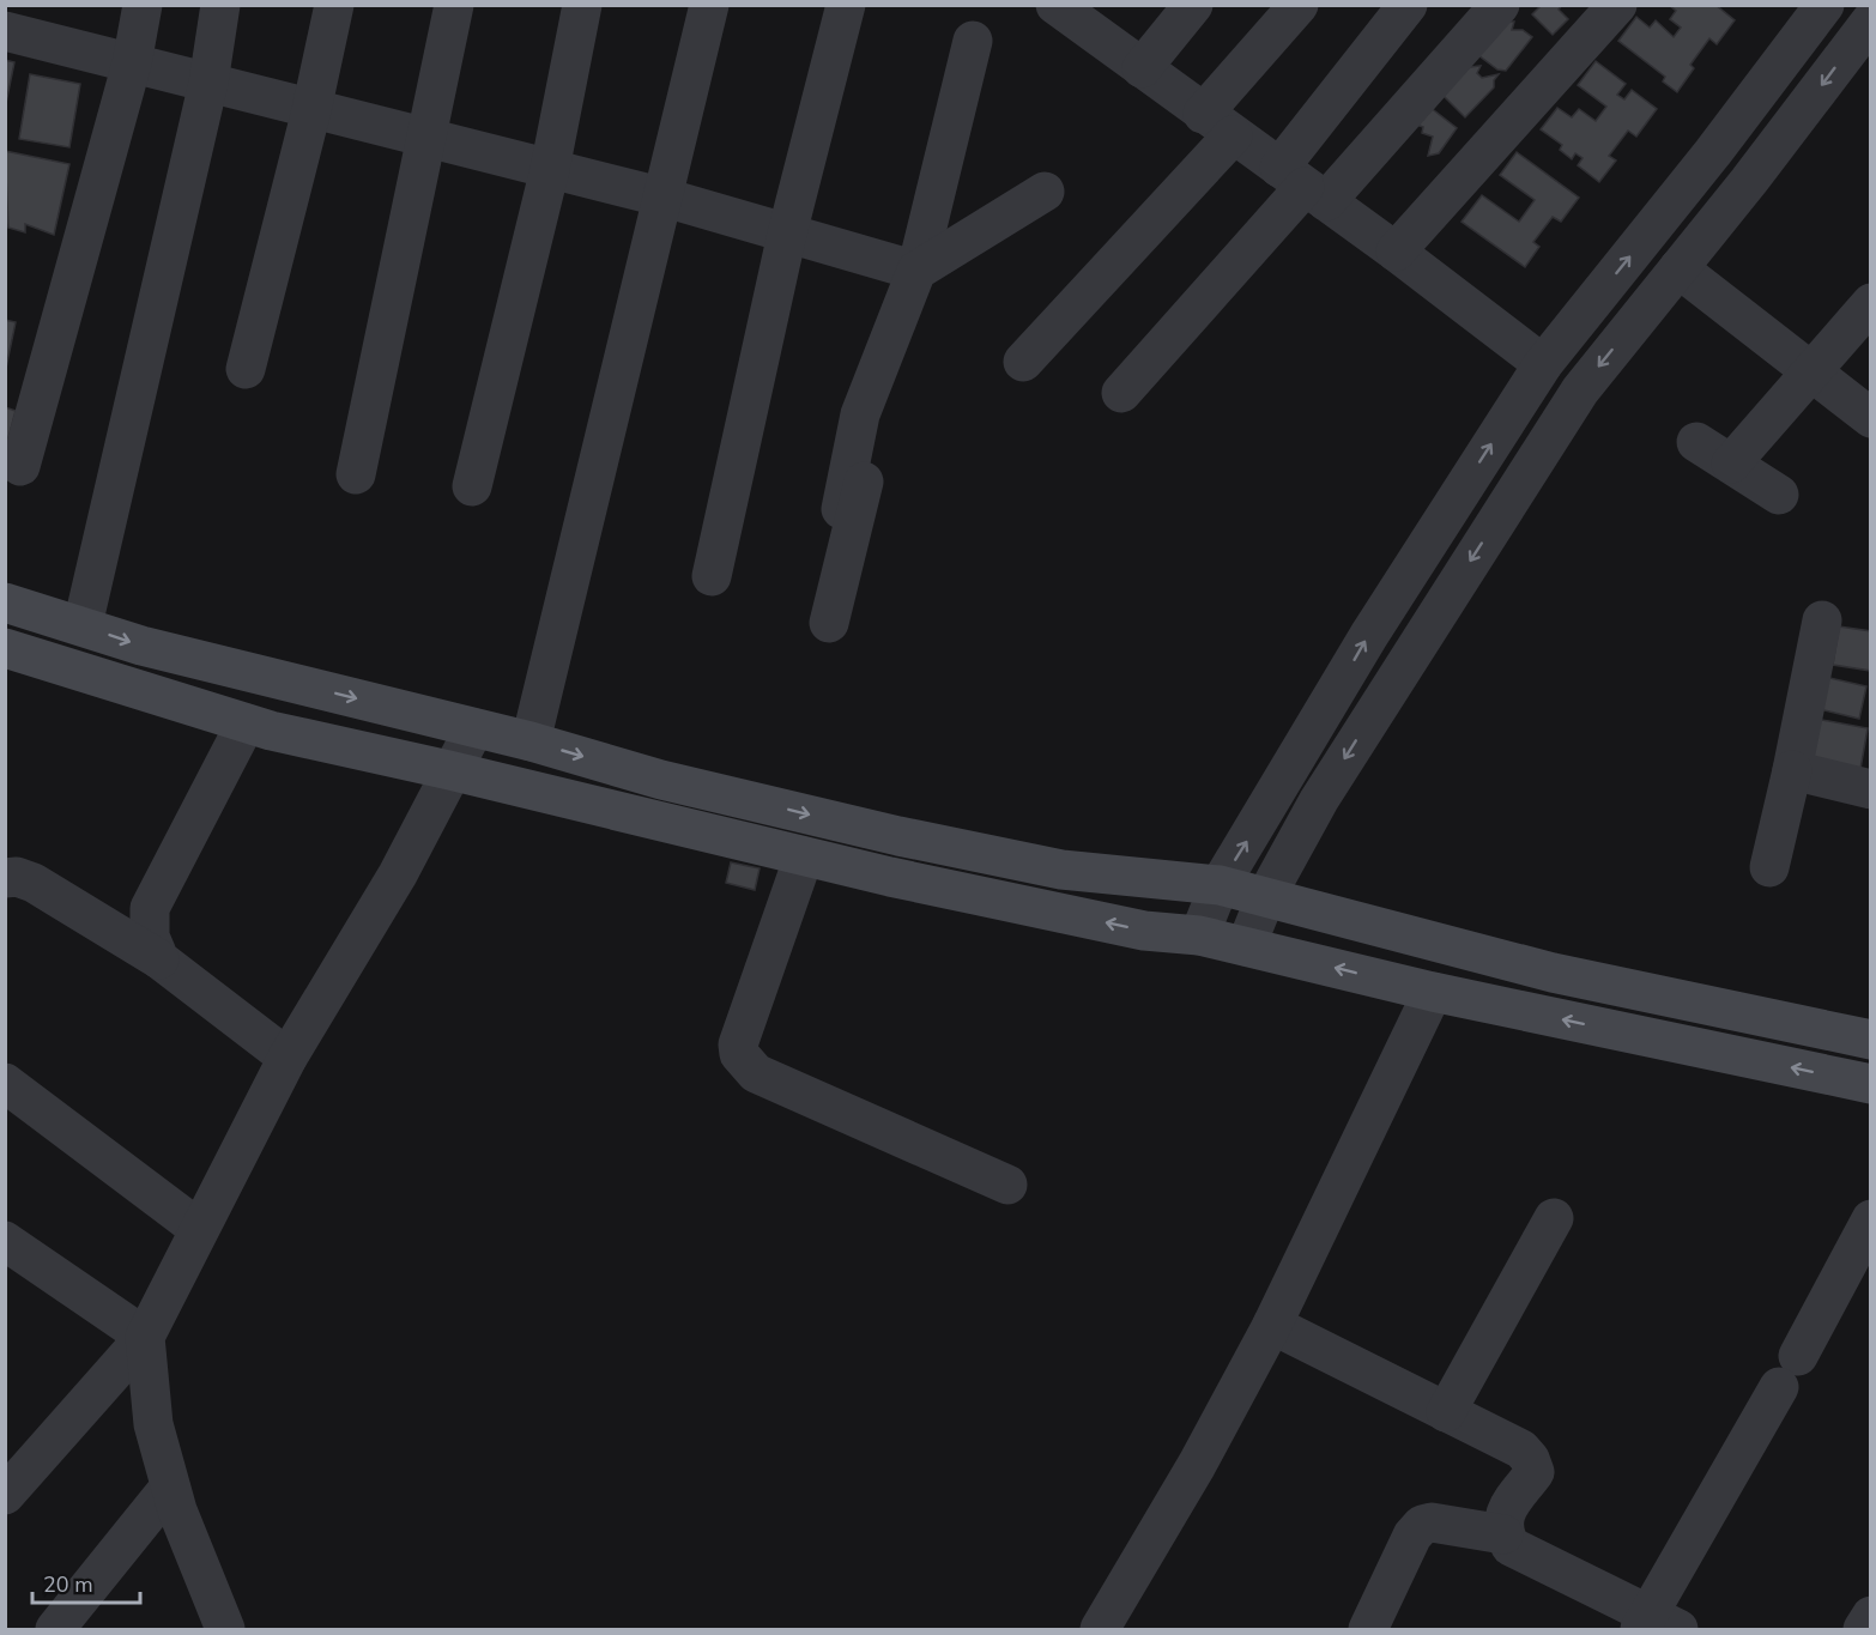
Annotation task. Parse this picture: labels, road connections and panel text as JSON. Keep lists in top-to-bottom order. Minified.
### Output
{"scale_bar":"20 m"}
